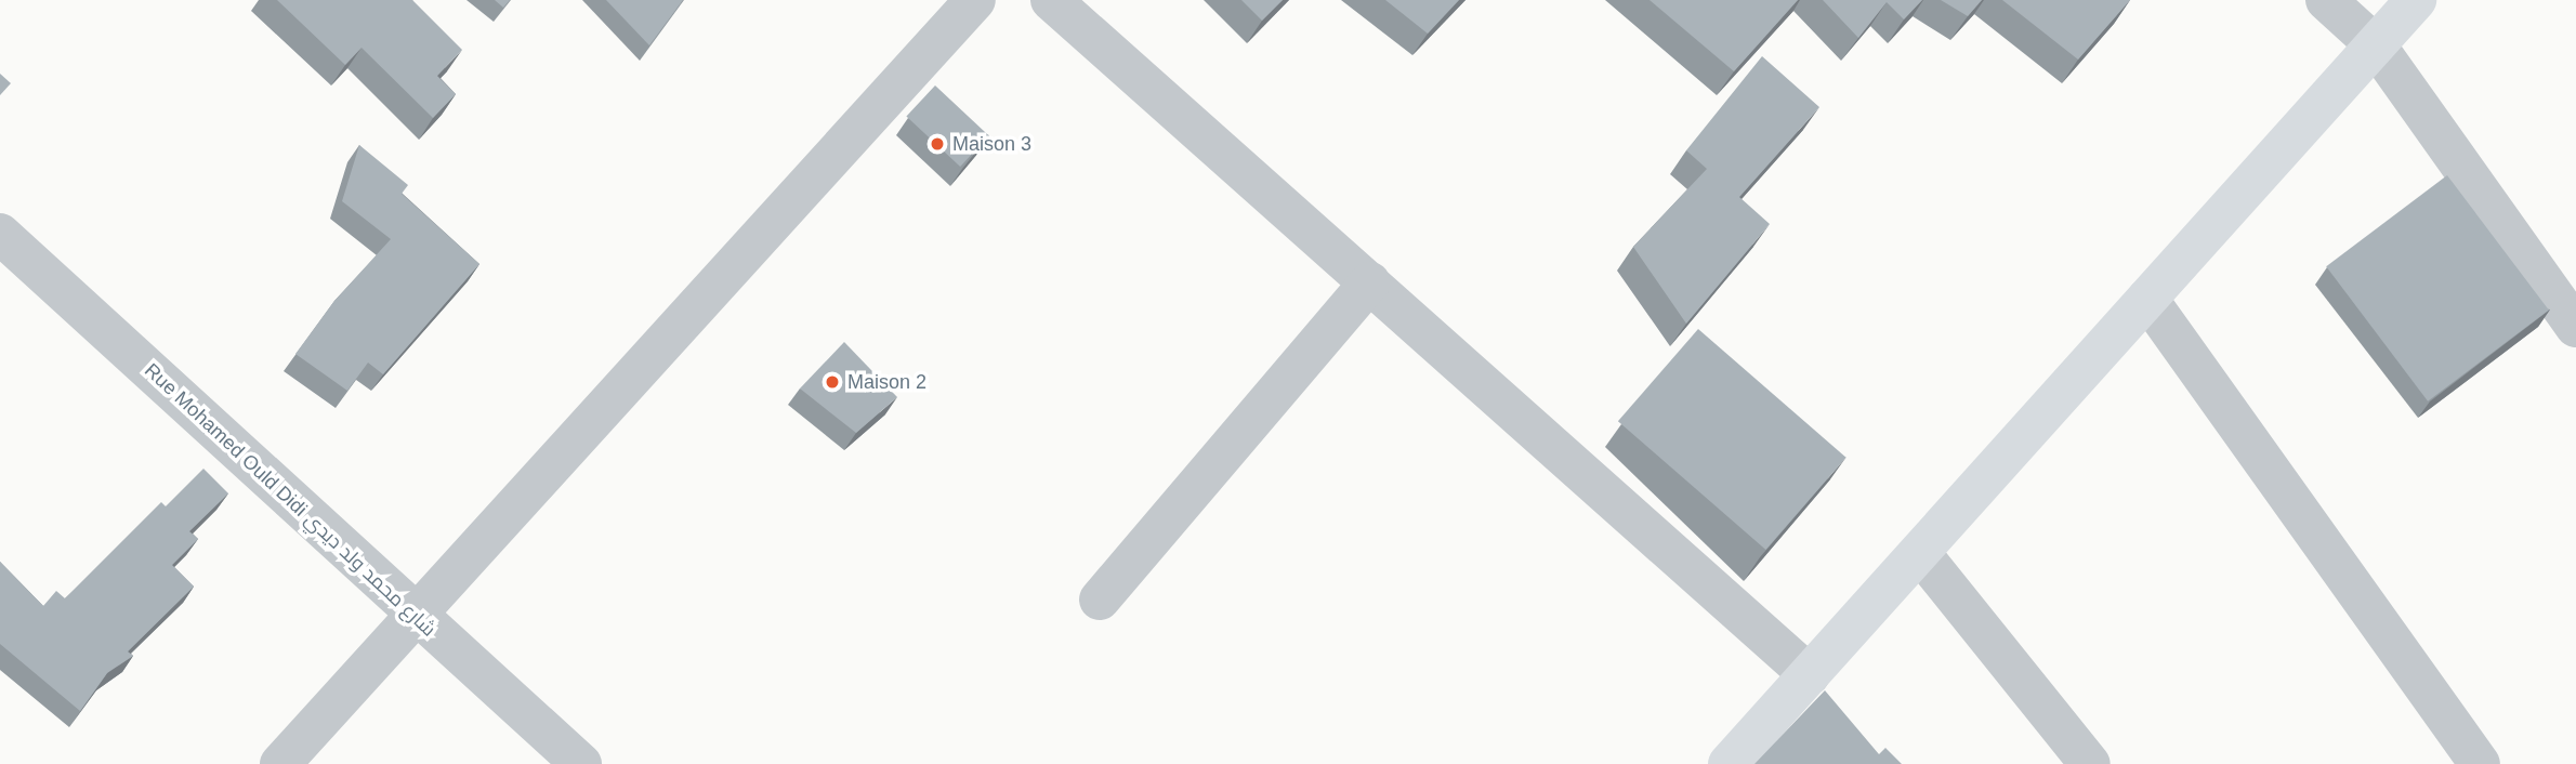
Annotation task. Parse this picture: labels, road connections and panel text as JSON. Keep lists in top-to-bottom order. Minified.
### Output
{"streets":{"street":["Rue Mohamed Ould Didi شارع محمد ولد ديدي"]},"places":["Maison 3","Maison 2"]}
